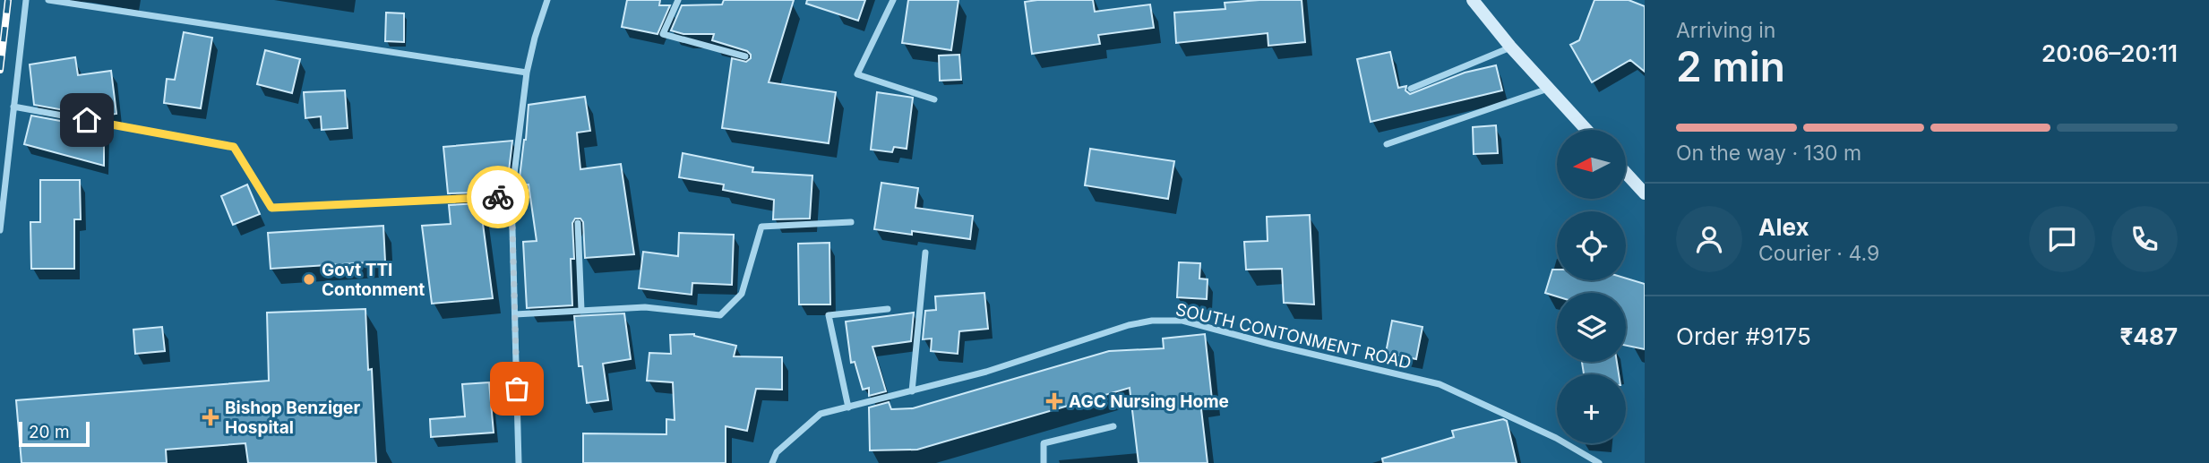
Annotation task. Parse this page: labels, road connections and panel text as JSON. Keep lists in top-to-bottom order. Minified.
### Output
{"streets":{"street":["SOUTH CONTONMENT ROAD"]},"places":{"other":["Govt TTI Contonment"],"health":["AGC Nursing Home","Bishop Benziger Hospital"]},"scale_bar":"20 m","north":"left","page":{"heading":["2 min","Arriving in","20:06–20:11"],"panel":["Alex","Courier · 4.9","Order #9175","₹487"],"bar":"On the way · 130 m","map_buttons":"+","scale":"20 m"}}
